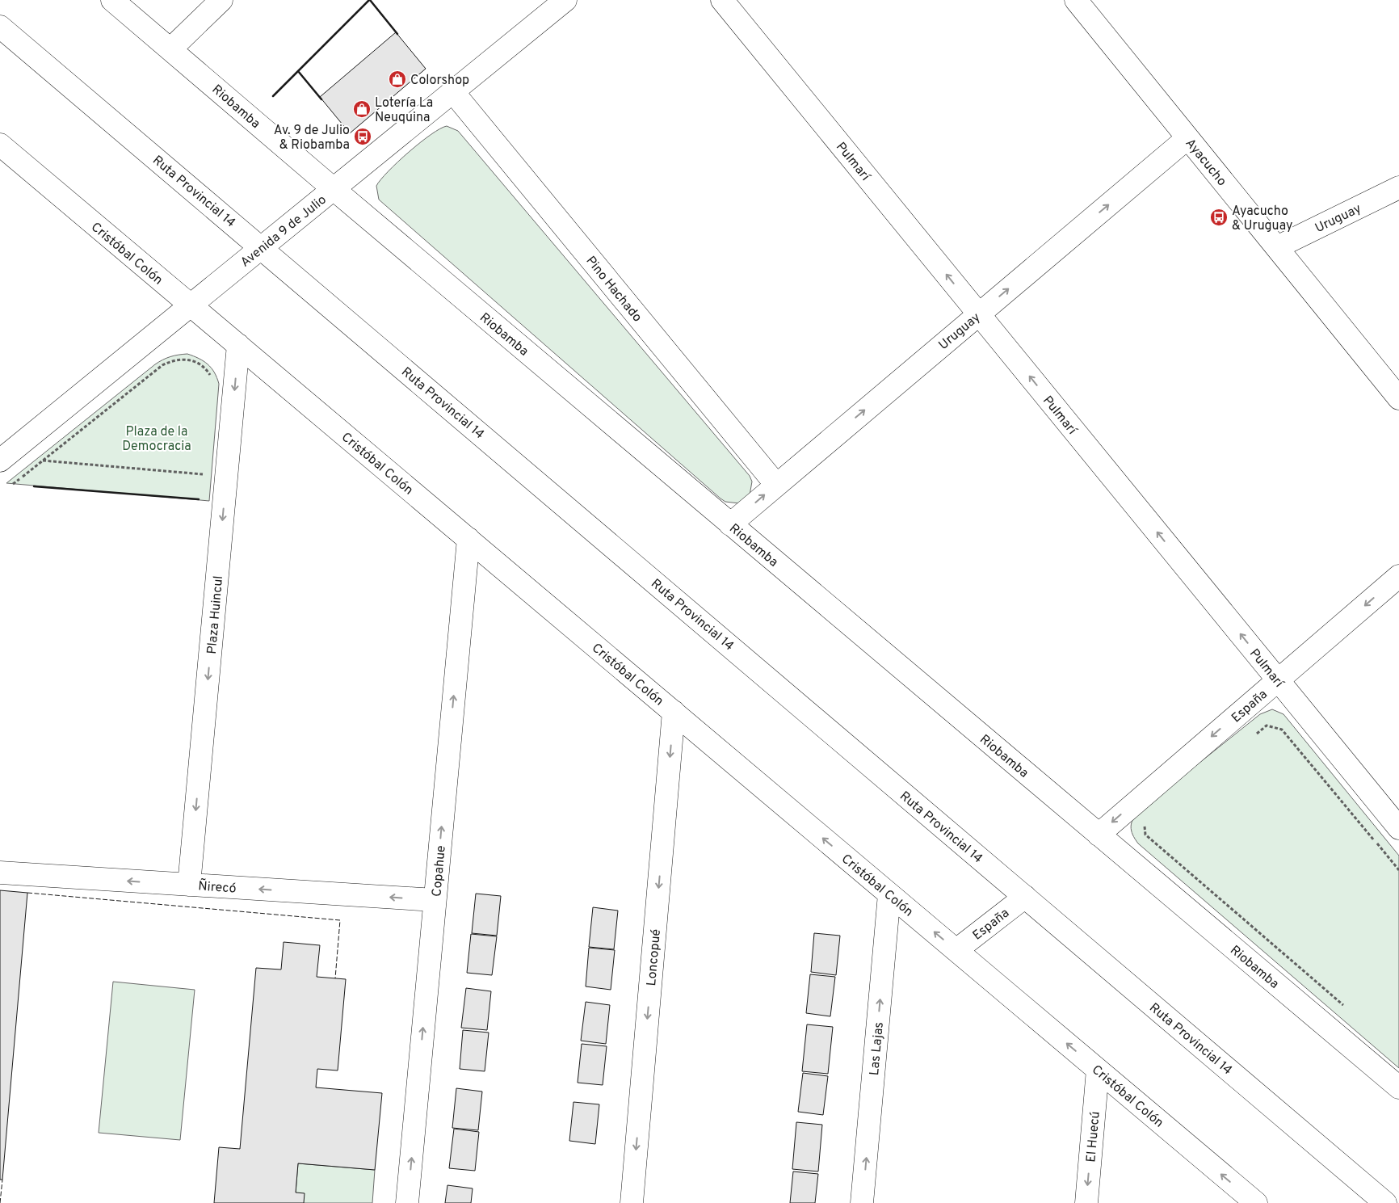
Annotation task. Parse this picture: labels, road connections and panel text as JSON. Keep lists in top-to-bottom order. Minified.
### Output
{"streets":{"street":["Riobamba","Pulmarí","Ayacucho","Ruta Provincial 14","Uruguay","Avenida 9 de Julio","Cristóbal Colón","Pino Hachado","Plaza Huincul","España","Copahue","Ñirecó","Loncopué","Las Lajas","El Huecú"]},"crossings":[["Riobamba","Uruguay"],["Riobamba","Avenida 9 de Julio"],["Riobamba","España"],["Pulmarí","Uruguay"],["Pulmarí","España"],["Ayacucho","Uruguay"],["Ruta Provincial 14","Avenida 9 de Julio"],["Ruta Provincial 14","España"],["Uruguay","Pino Hachado"],["Avenida 9 de Julio","Cristóbal Colón"],["Avenida 9 de Julio","Pino Hachado"],["Cristóbal Colón","Plaza Huincul"],["Cristóbal Colón","España"],["Cristóbal Colón","Copahue"],["Cristóbal Colón","Loncopué"],["Cristóbal Colón","Las Lajas"],["Cristóbal Colón","El Huecú"],["Plaza Huincul","Ñirecó"],["Copahue","Ñirecó"]],"one_way":["Pulmarí","Uruguay","Cristóbal Colón","Plaza Huincul","España","Copahue","Ñirecó","Loncopué","Las Lajas","El Huecú"],"parks":["Plaza de la Democracia"],"places":{"shop":["Colorshop","Lotería La Neuquina"],"bus stop":["Av. 9 de Julio & Riobamba","Ayacucho & Uruguay"]}}
